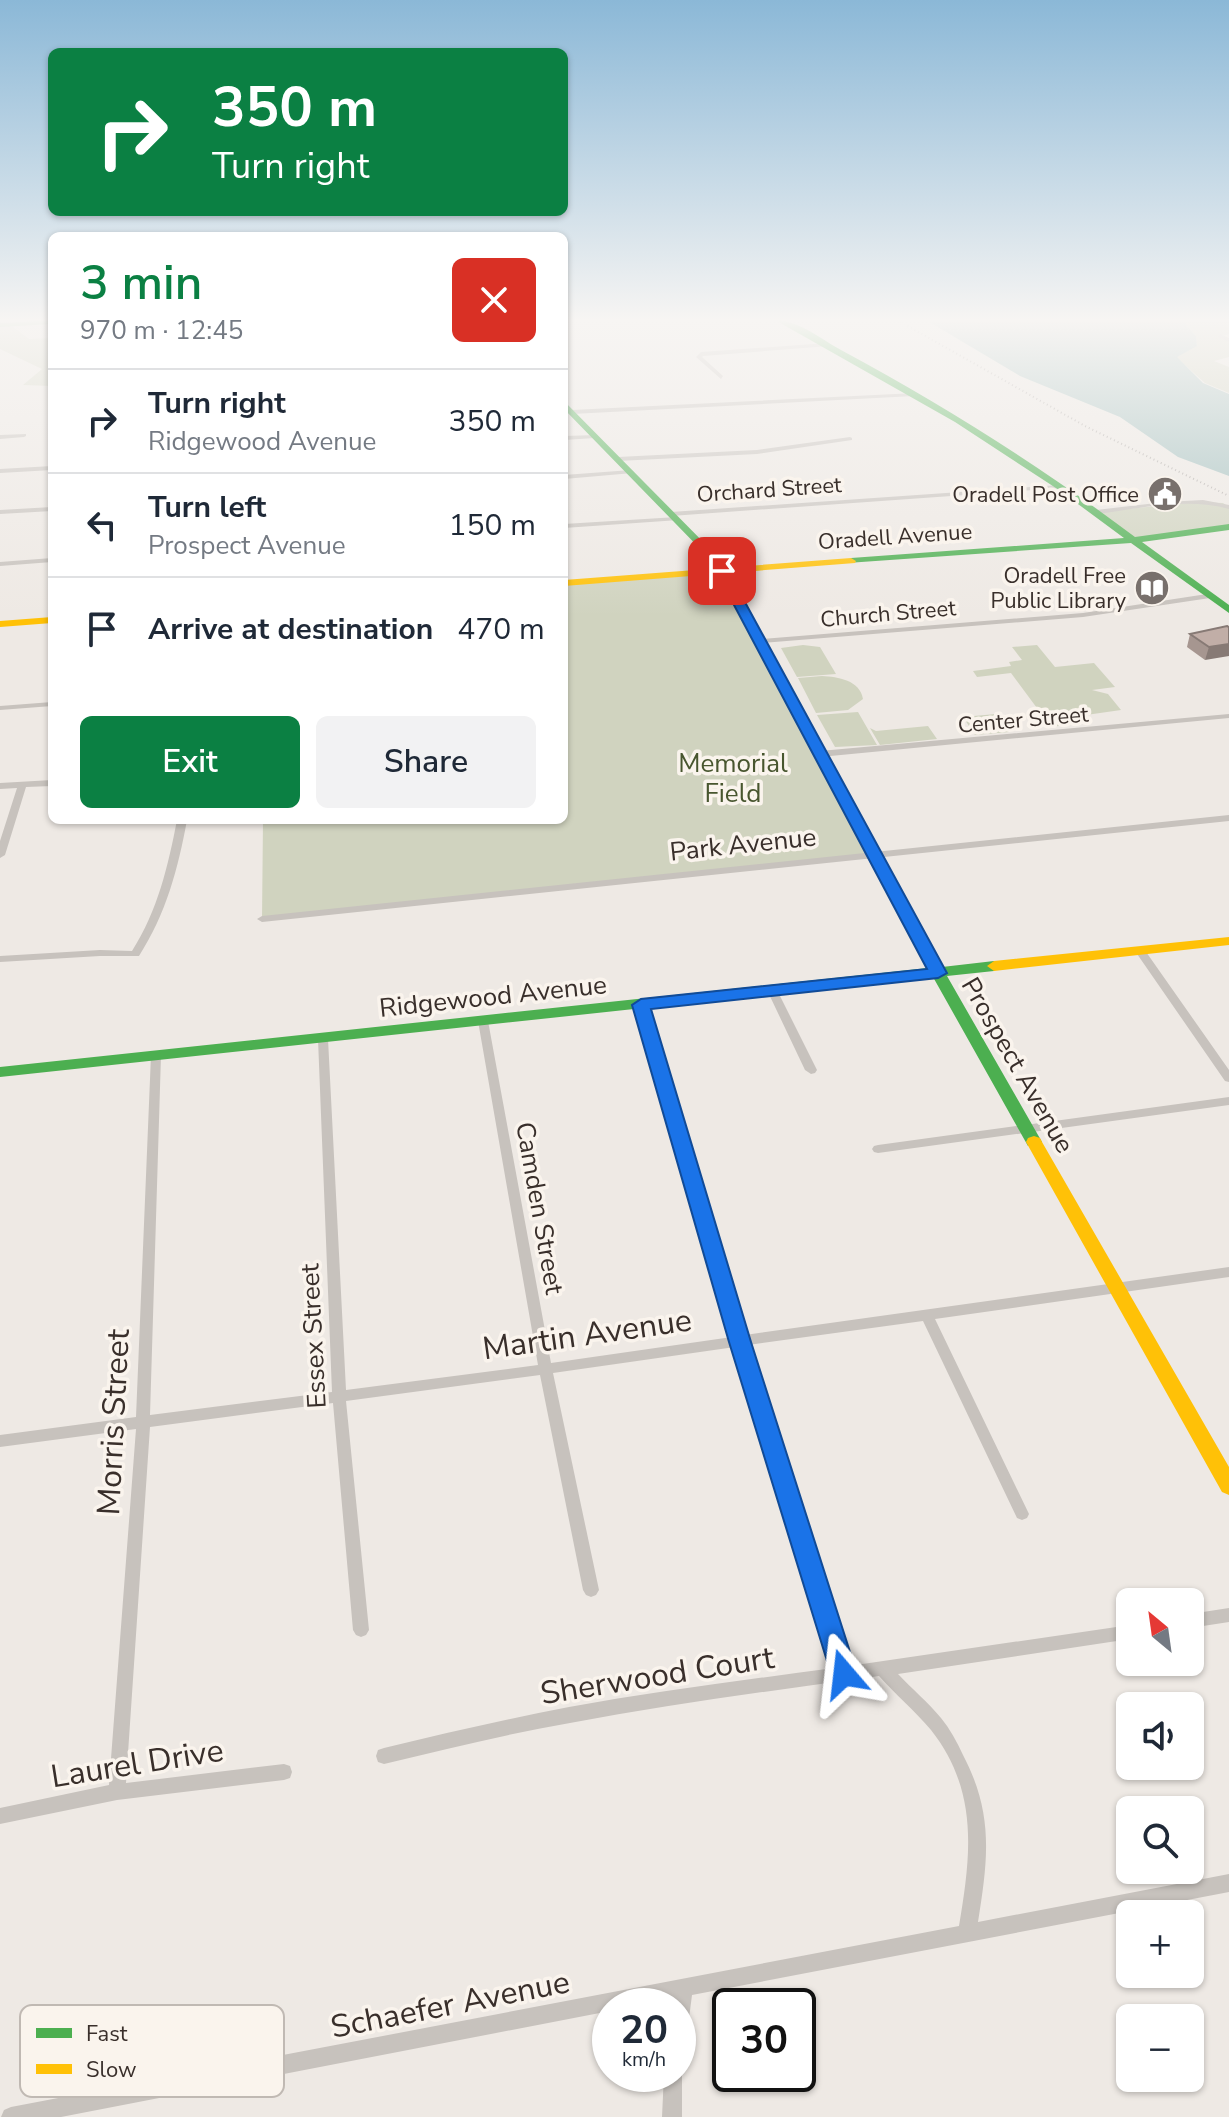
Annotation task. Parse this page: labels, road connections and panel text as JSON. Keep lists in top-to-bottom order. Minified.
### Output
{"streets":{"street":["Orchard Street","Oradell Avenue","Church Street","Center Street","Park Avenue","Ridgewood Avenue","Prospect Avenue","Camden Street","Martin Avenue","Essex Street","Morris Street","Sherwood Court","Laurel Drive","Schaefer Avenue"]},"crossings":[["Orchard Street","Prospect Avenue"],["Oradell Avenue","Prospect Avenue"],["Church Street","Prospect Avenue"],["Center Street","Prospect Avenue"],["Park Avenue","Prospect Avenue"],["Ridgewood Avenue","Prospect Avenue"],["Ridgewood Avenue","Camden Street"],["Ridgewood Avenue","Essex Street"],["Ridgewood Avenue","Morris Street"],["Prospect Avenue","Martin Avenue"],["Camden Street","Martin Avenue"],["Martin Avenue","Essex Street"],["Martin Avenue","Morris Street"],["Morris Street","Laurel Drive"]],"parks":["Memorial Field"],"places":{"public building":["Oradell Post Office"],"library":["Oradell Free Public Library"]},"legend":["Fast","Slow"],"north":"top left","page":{"turn":["350 m","Turn right"],"heading":["3 min","970 m · 12:45"],"list":[{"name":"Turn right","note":"Ridgewood Avenue","value":"350 m"},{"name":"Turn left","note":"Prospect Avenue","value":"150 m"},{"name":"Arrive at destination","value":"470 m"}],"buttons":["Exit","Share"],"map_buttons":["+","−"],"speed":"20 km/h","limit":"30"}}
